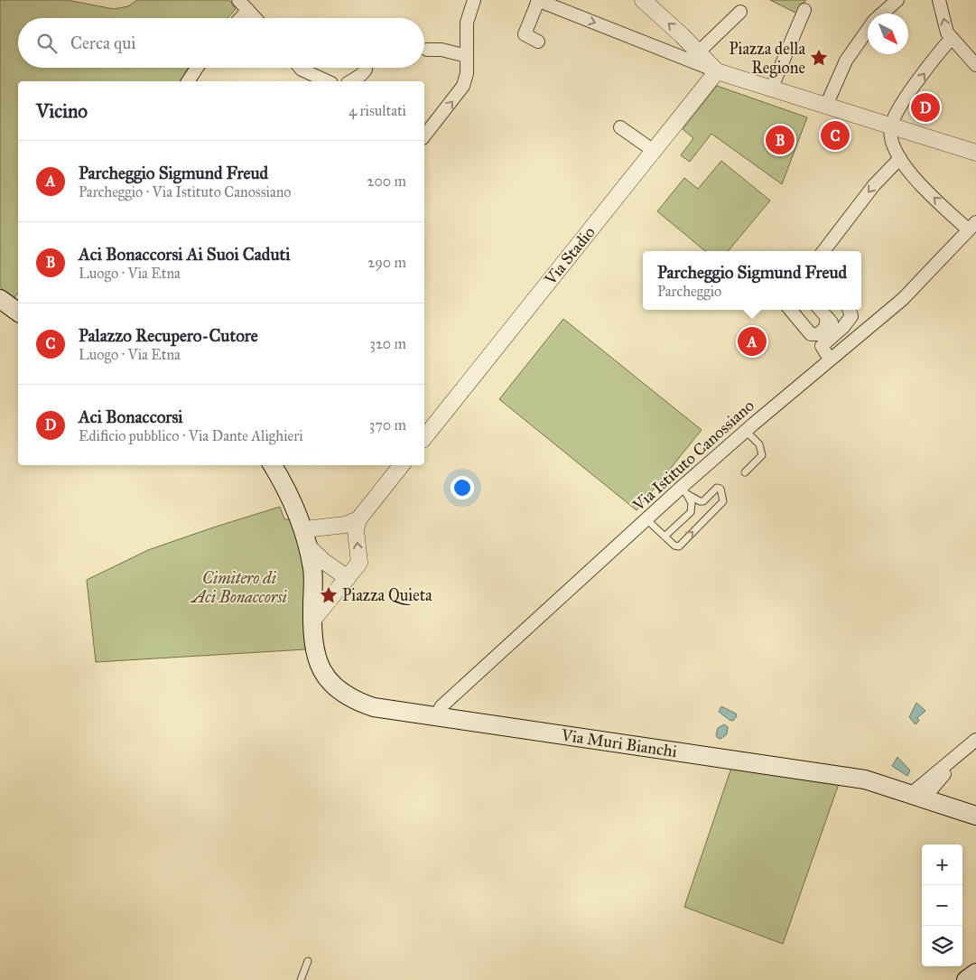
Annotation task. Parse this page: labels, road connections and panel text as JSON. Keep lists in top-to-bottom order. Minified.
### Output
{"streets":{"main road":["Via Muri Bianchi"],"street":["Via Stadio","Via Istituto Canossiano"]},"crossings":[["Via Istituto Canossiano","Via Muri Bianchi"]],"parks":["Cimitero di Aci Bonaccorsi"],"places":{"place":["Piazza della Regione","Piazza Quieta"]},"north":"bottom right","page":{"search":"Cerca qui","heading":["Vicino","4 risultati"],"pins":["D","C","B","A"],"list":[{"mark":"A","name":"Parcheggio Sigmund Freud","note":"Parcheggio · Via Istituto Canossiano","value":"200 m"},{"mark":"B","name":"Aci Bonaccorsi Ai Suoi Caduti","note":"Luogo · Via Etna","value":"290 m"},{"mark":"C","name":"Palazzo Recupero-Cutore","note":"Luogo · Via Etna","value":"320 m"},{"mark":"D","name":"Aci Bonaccorsi","note":"Edificio pubblico · Via Dante Alighieri","value":"370 m"}],"popup":["Parcheggio Sigmund Freud","Parcheggio"],"map_buttons":["+","−"]}}
